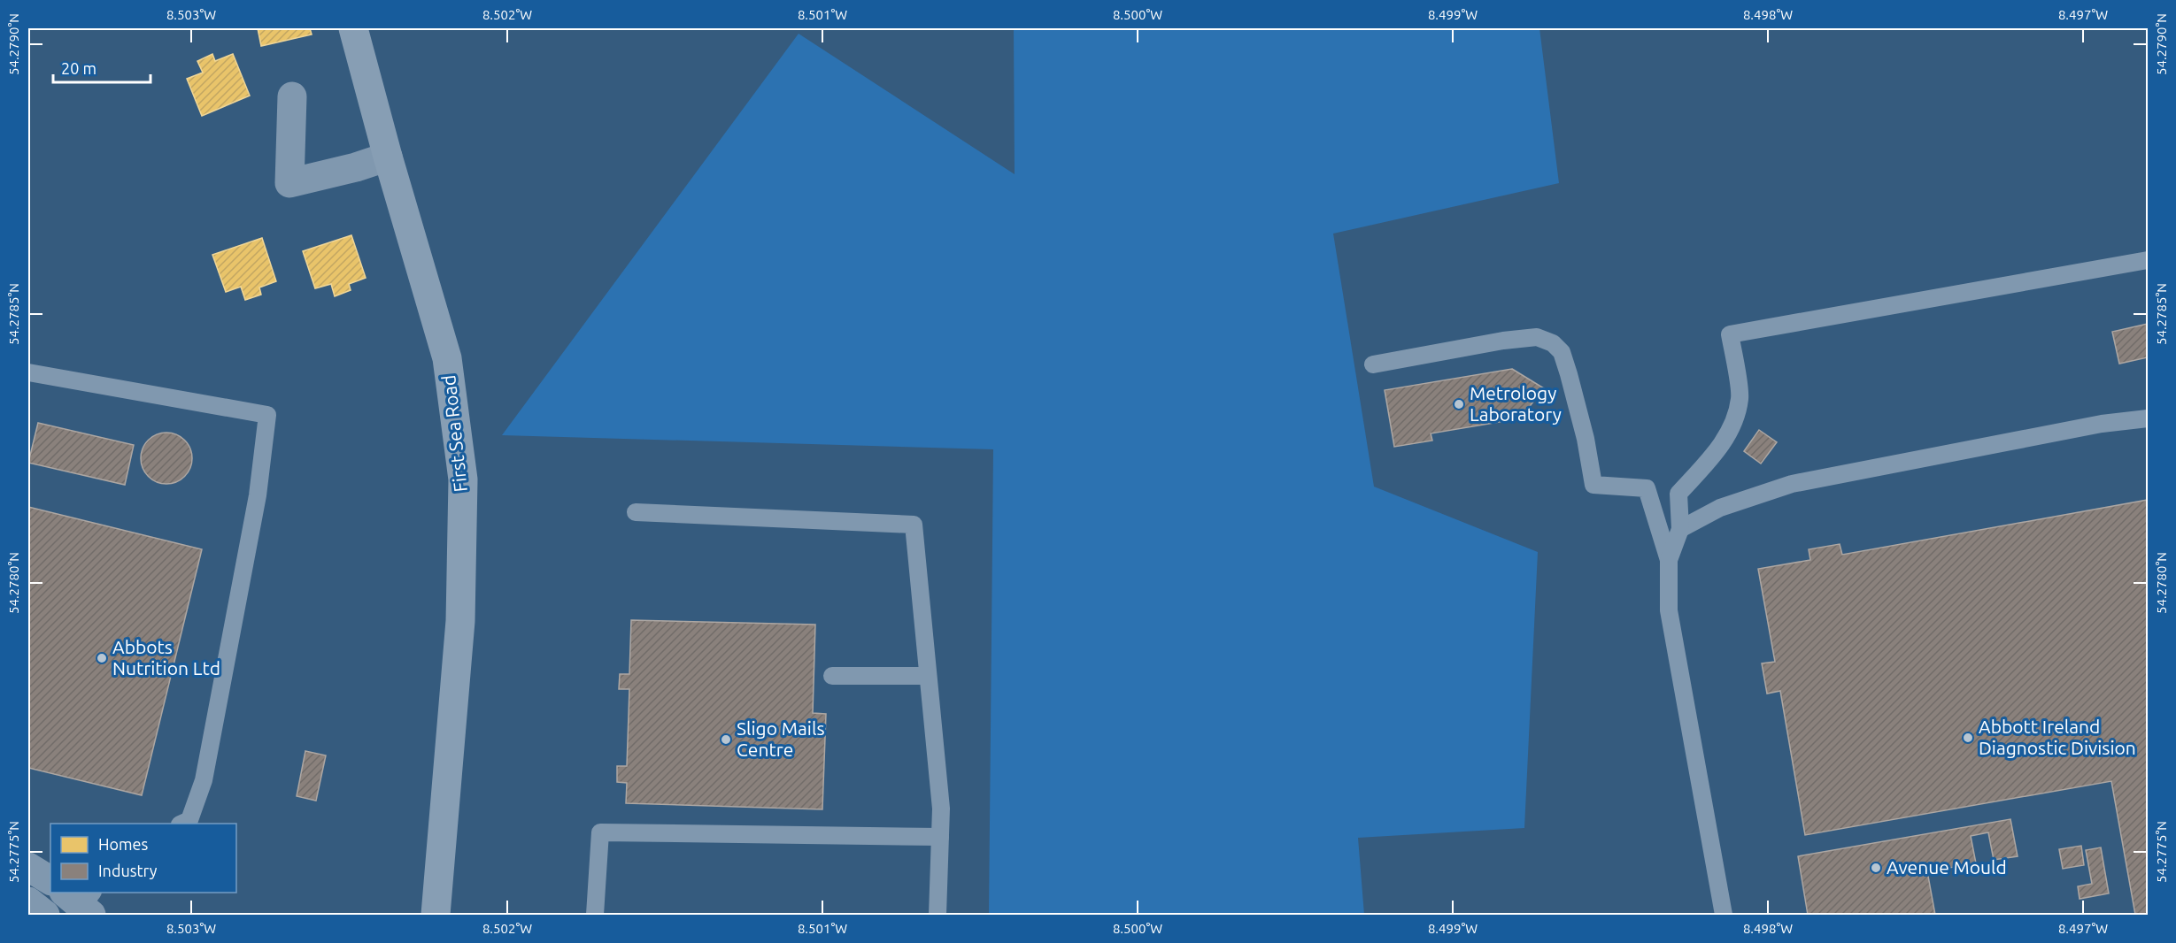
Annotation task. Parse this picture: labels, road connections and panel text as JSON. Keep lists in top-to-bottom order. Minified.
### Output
{"streets":{"street":["First Sea Road"]},"places":["Metrology Laboratory","Abbots Nutrition Ltd","Abbott Ireland Diagnostic Division","Sligo Mails Centre","Avenue Mould"],"legend":["Homes","Industry"],"scale_bar":"20 m","coordinates":["8.503°W","8.502°W","8.501°W","8.500°W","8.499°W","8.498°W","8.497°W","54.2790°N","54.2785°N","54.2780°N","54.2775°N"]}
